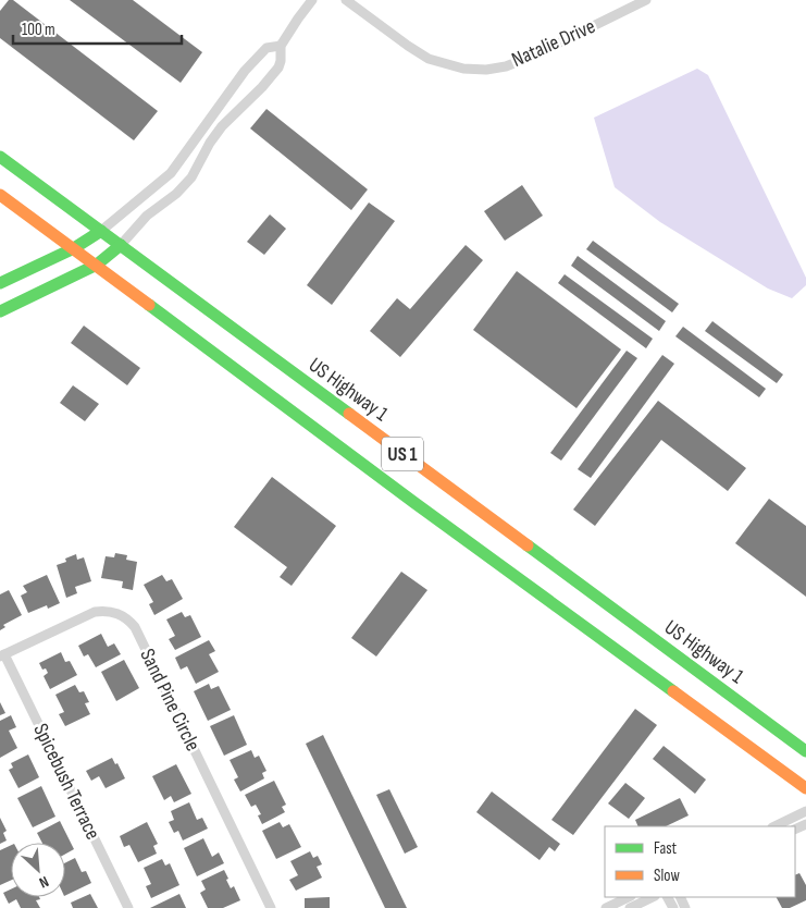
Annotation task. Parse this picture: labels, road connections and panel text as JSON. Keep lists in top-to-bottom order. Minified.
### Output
{"streets":{"main road":["US Highway 1","US 1"],"street":["Natalie Drive","Sand Pine Circle","Spicebush Terrace"]},"crossings":[["Sand Pine Circle","Spicebush Terrace"]],"legend":["Fast","Slow"],"scale_bar":"100 m","north":"bottom right"}
